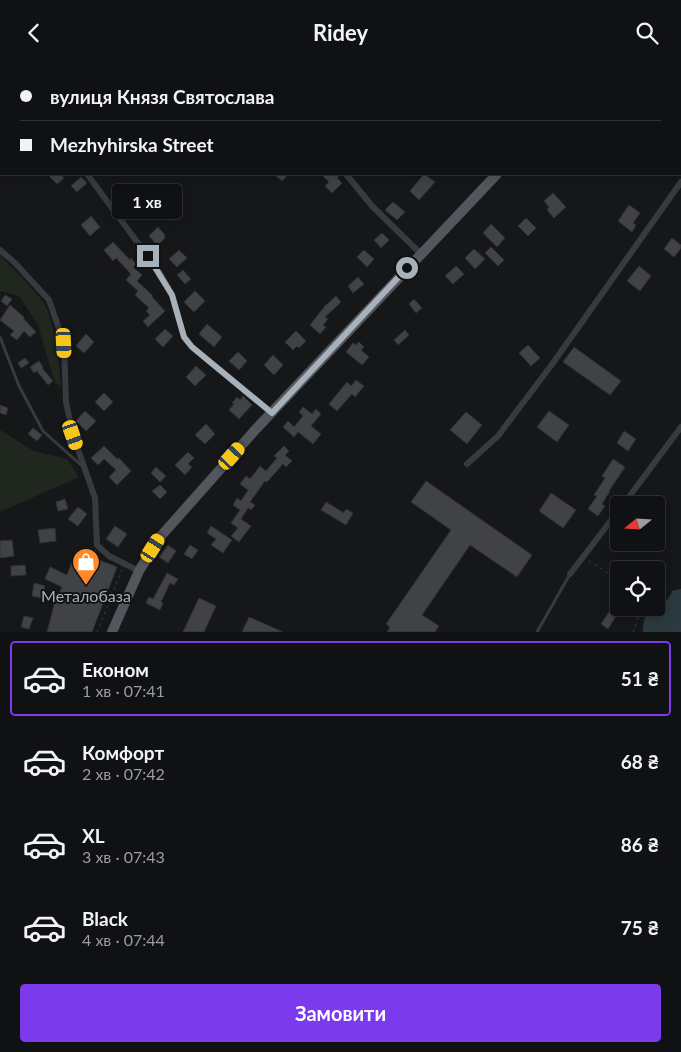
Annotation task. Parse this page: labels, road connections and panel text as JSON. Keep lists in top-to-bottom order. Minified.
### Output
{"places":{"shop":["Металобаза"]},"north":"left","page":{"header":"Ridey","banner":["вулиця Князя Святослава","Mezhyhirska Street"],"bubble":"1 хв","list":[{"name":"Економ","note":"1 хв · 07:41","value":"51 ₴"},{"name":"Комфорт","note":"2 хв · 07:42","value":"68 ₴"},{"name":"XL","note":"3 хв · 07:43","value":"86 ₴"},{"name":"Black","note":"4 хв · 07:44","value":"75 ₴"}],"buttons":"Замовити"}}
